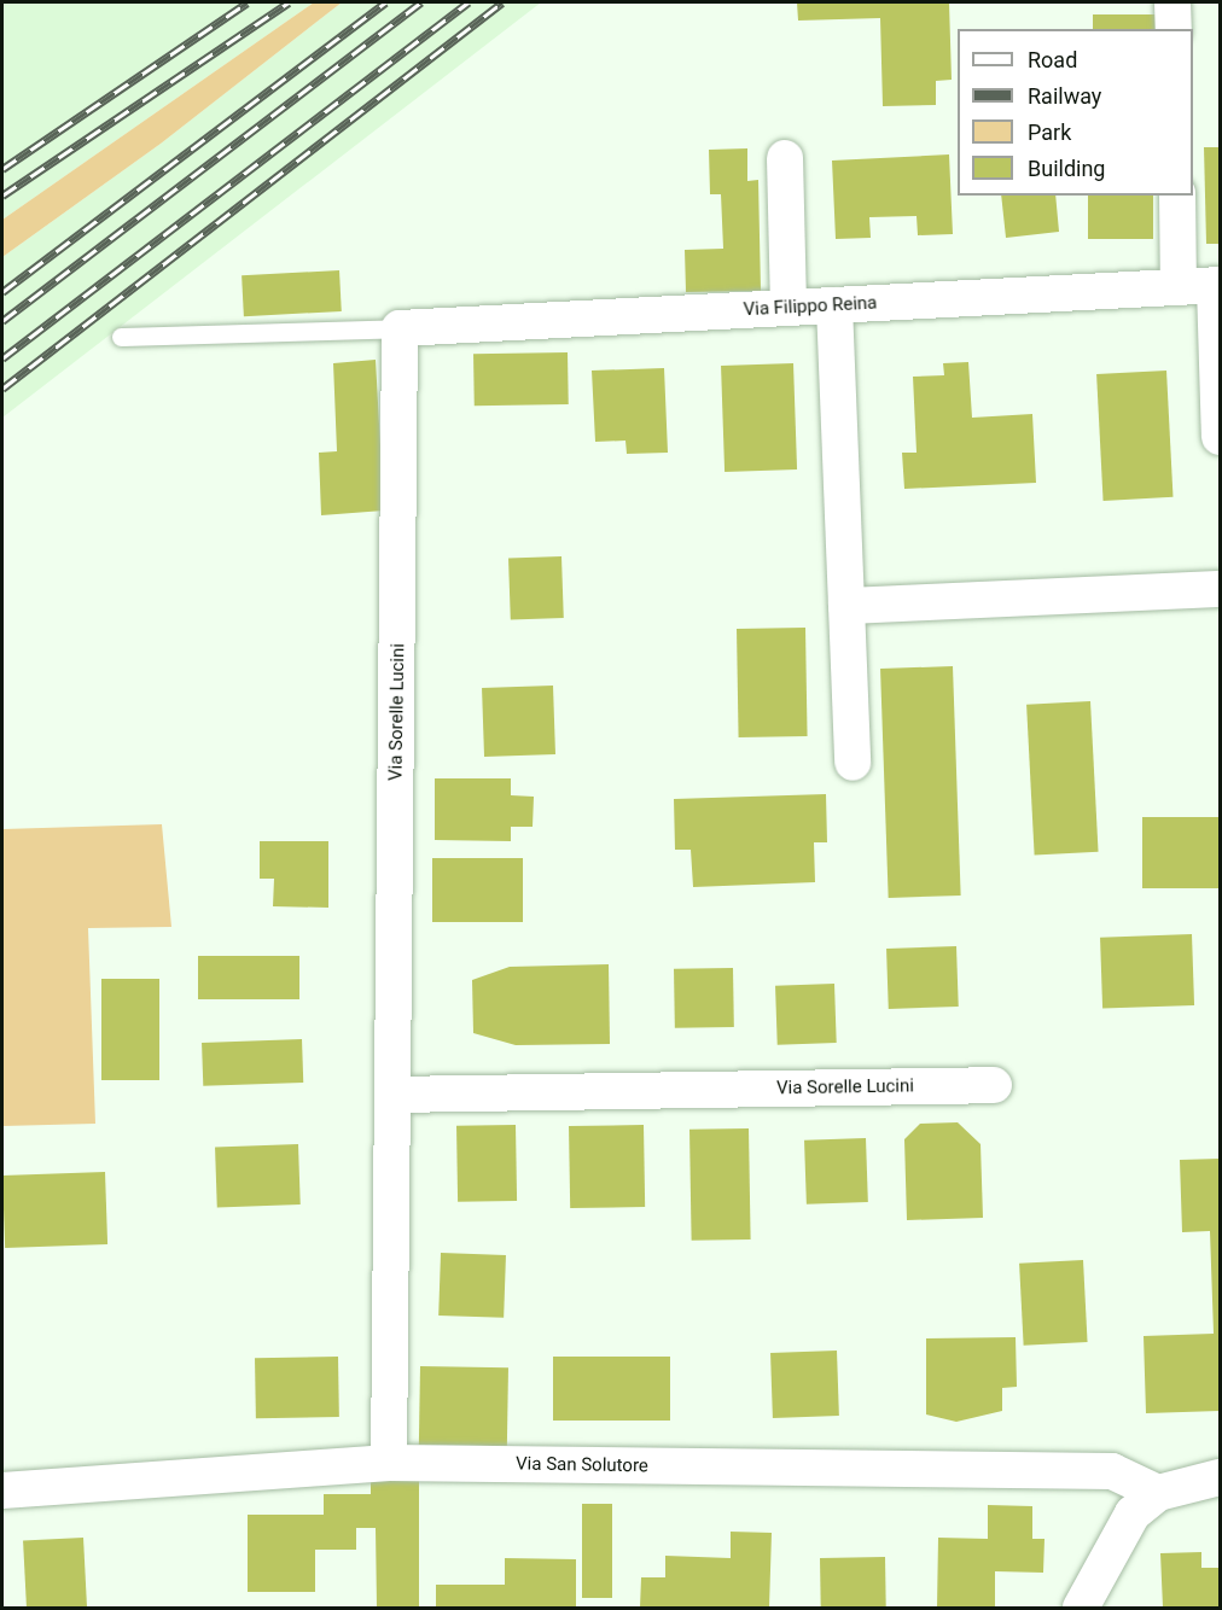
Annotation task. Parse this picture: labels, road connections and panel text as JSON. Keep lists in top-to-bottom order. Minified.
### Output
{"streets":{"street":["Via Filippo Reina","Via Sorelle Lucini","Via San Solutore"]},"crossings":[["Via Filippo Reina","Via Sorelle Lucini"],["Via Sorelle Lucini","Via San Solutore"]],"legend":["Road","Railway","Park","Building"]}
